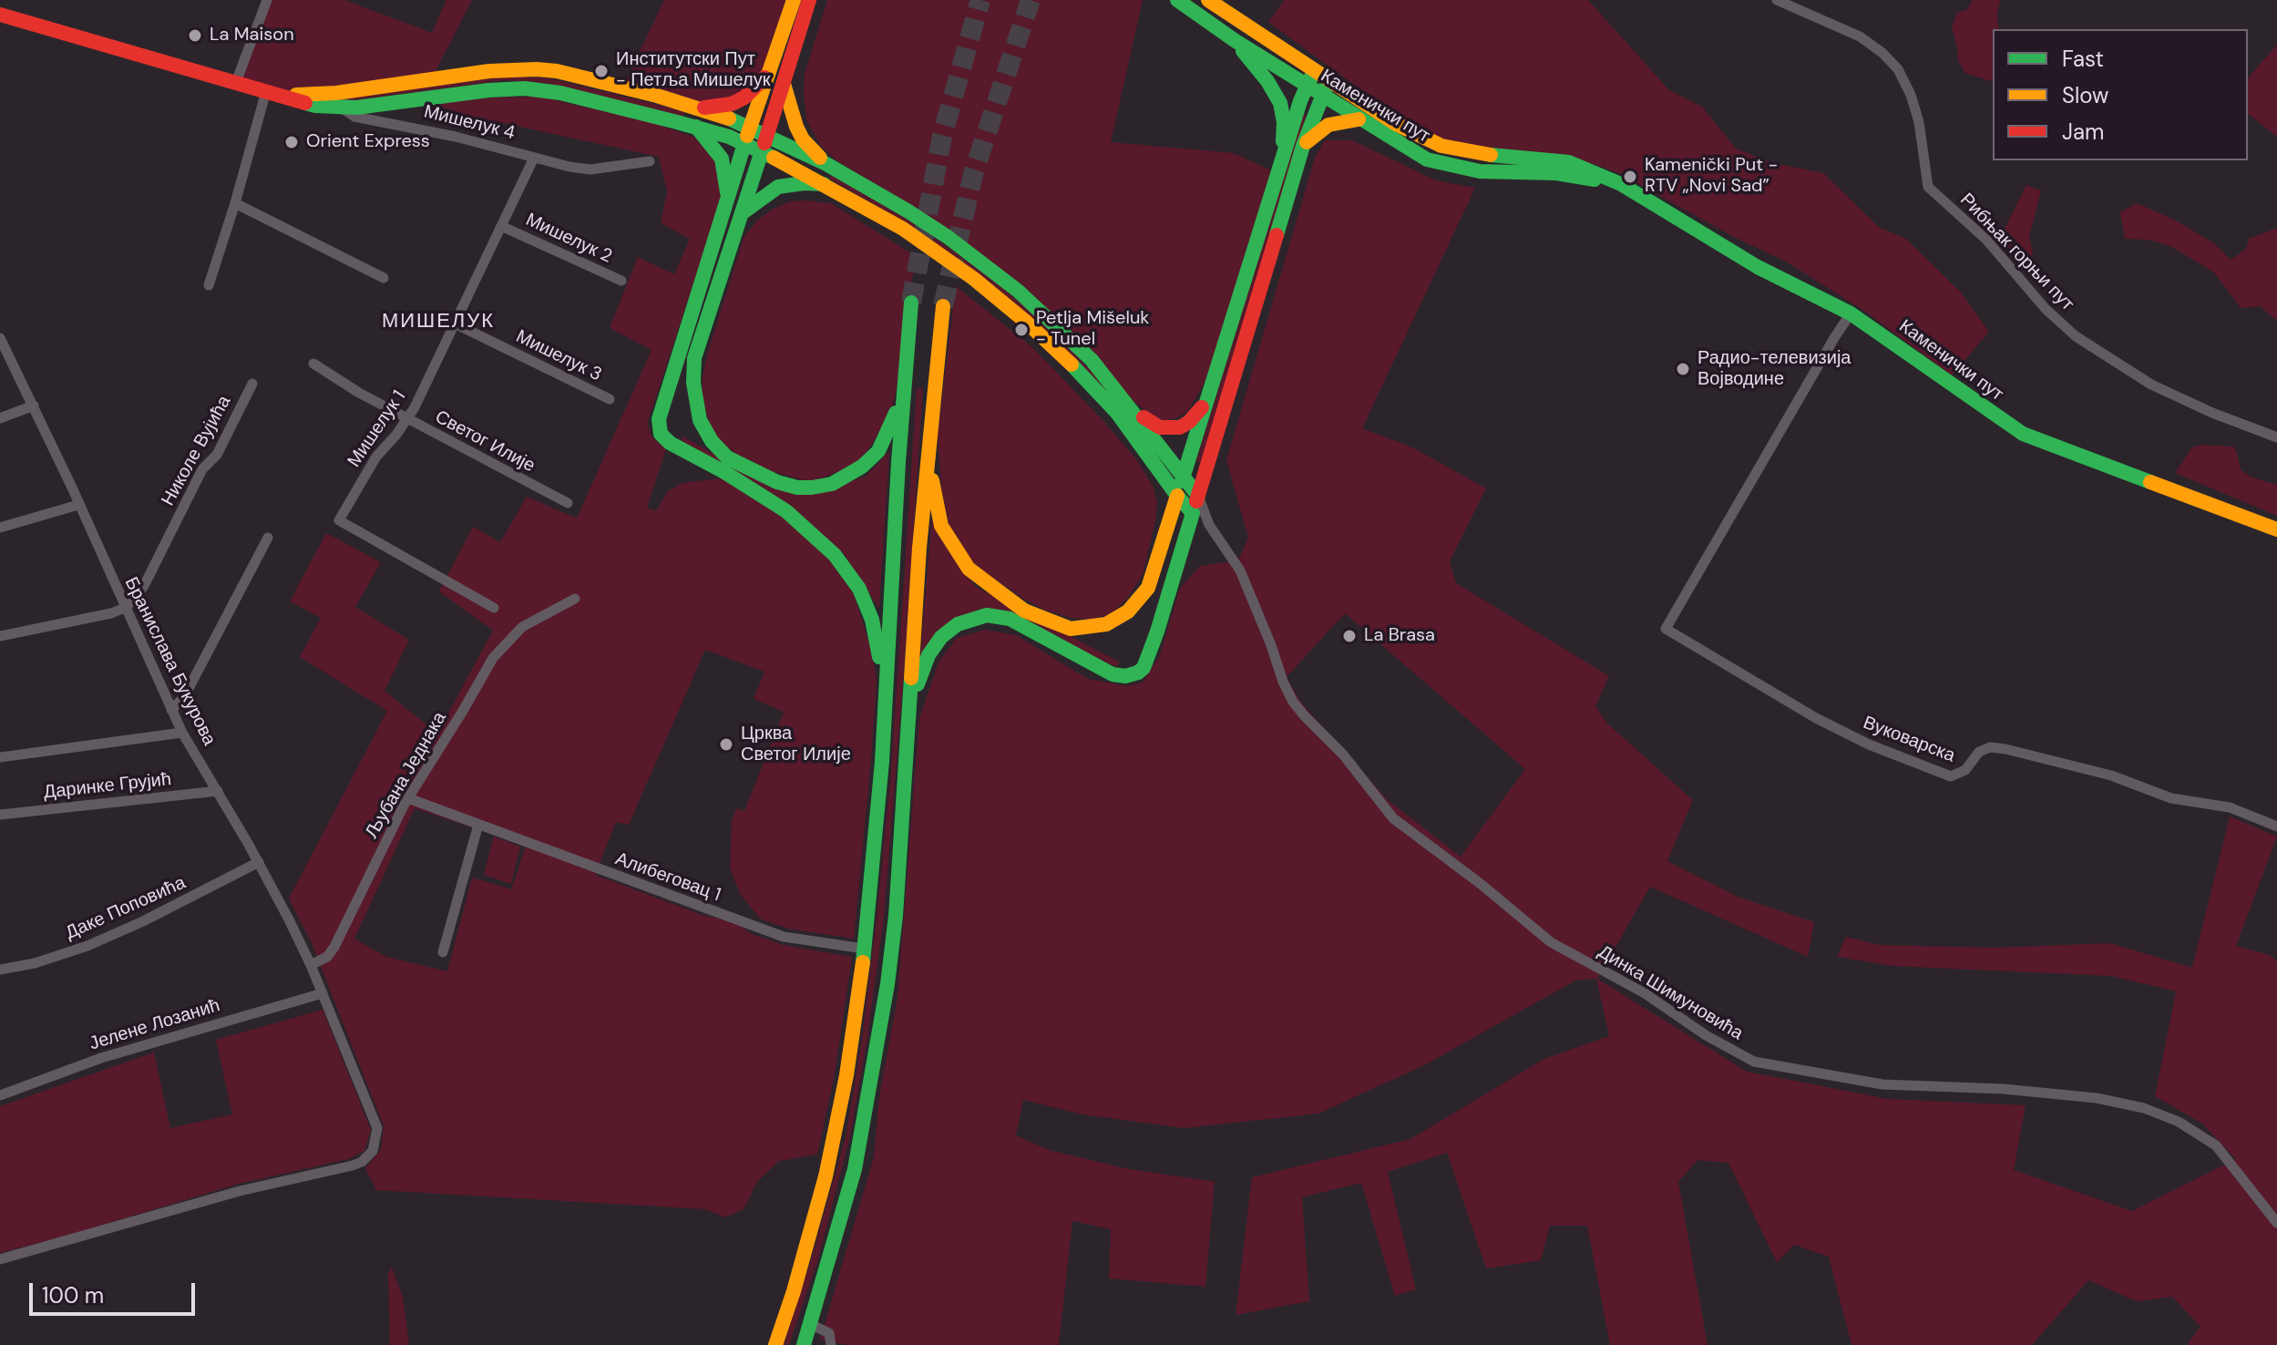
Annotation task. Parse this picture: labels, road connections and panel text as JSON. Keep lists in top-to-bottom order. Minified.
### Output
{"streets":{"main road":["Каменички пут","Мишелук 4"],"street":["Мишелук 2","Рибњак горњи пут","Мишелук 3","Мишелук 1","Светог Илије","Николе Вујића","Бранислава Букурова","Вуковарска","Љубана Једнака","Даринке Грујић","Алибеговац 1","Даке Поповића","Динка Шимуновића","Јелене Лозанић"]},"crossings":[["Каменички пут","Вуковарска"],["Мишелук 4","Мишелук 1"],["Мишелук 2","Мишелук 1"],["Мишелук 3","Мишелук 1"],["Мишелук 1","Светог Илије"],["Николе Вујића","Бранислава Букурова"],["Бранислава Букурова","Љубана Једнака"],["Бранислава Букурова","Даринке Грујић"],["Бранислава Букурова","Даке Поповића"],["Бранислава Букурова","Јелене Лозанић"],["Љубана Једнака","Алибеговац 1"]],"districts":["МИШЕЛУК"],"places":["La Maison","Институтски Пут - Петља Мишелук","Orient Express","Kamenički Put - RTV „Novi Sad”","Petlja Mišeluk - Tunel","Радио-телевизија Војводине","La Brasa","Црква Светог Илије"],"legend":["Fast","Slow","Jam"],"scale_bar":"100 m"}
